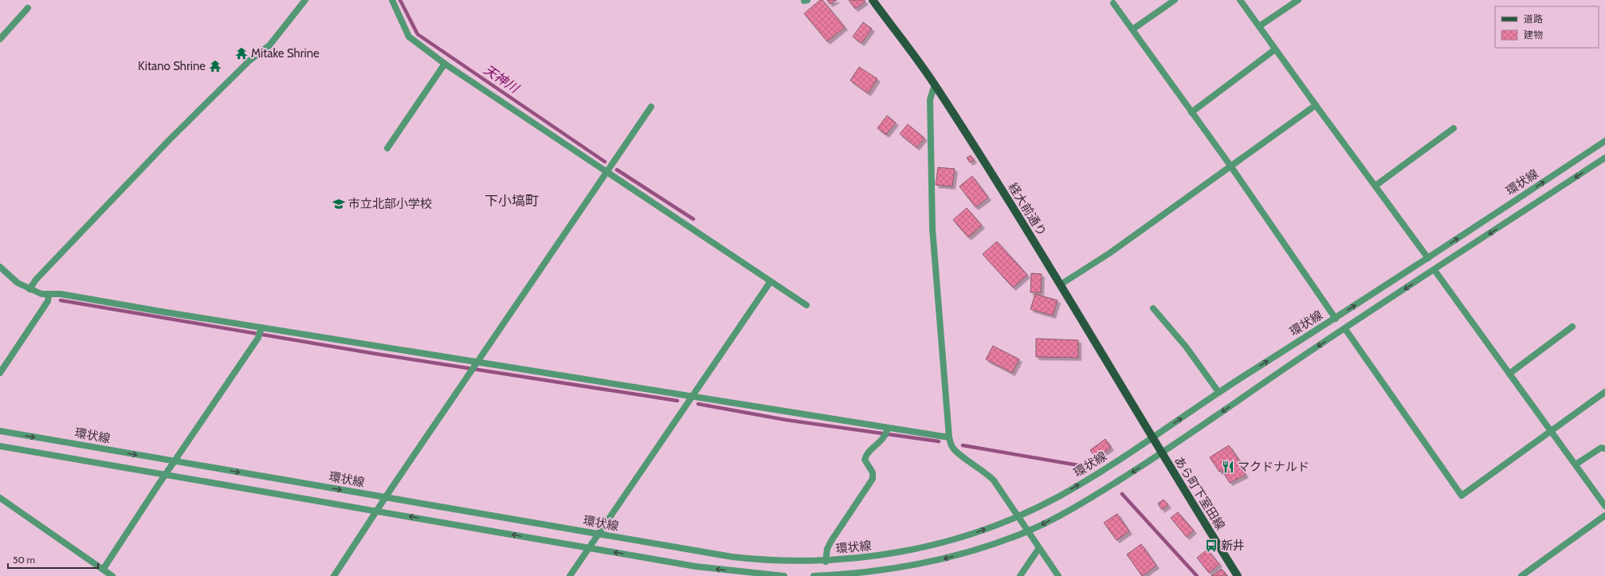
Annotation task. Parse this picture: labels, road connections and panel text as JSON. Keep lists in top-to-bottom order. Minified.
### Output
{"streets":{"main road":["経大前通り","あら町下室田線"],"street":["環状線"]},"crossings":[["環状線","経大前通り"],["環状線","あら町下室田線"],["経大前通り","あら町下室田線"]],"districts":["下小塙町"],"water":["天神川"],"places":{"temple":["Mitake Shrine","Kitano Shrine"],"school or university":["市立北部小学校"],"restaurant":["マクドナルド"],"bus stop":["新井"]},"legend":["道路","建物"],"scale_bar":"50 m"}
